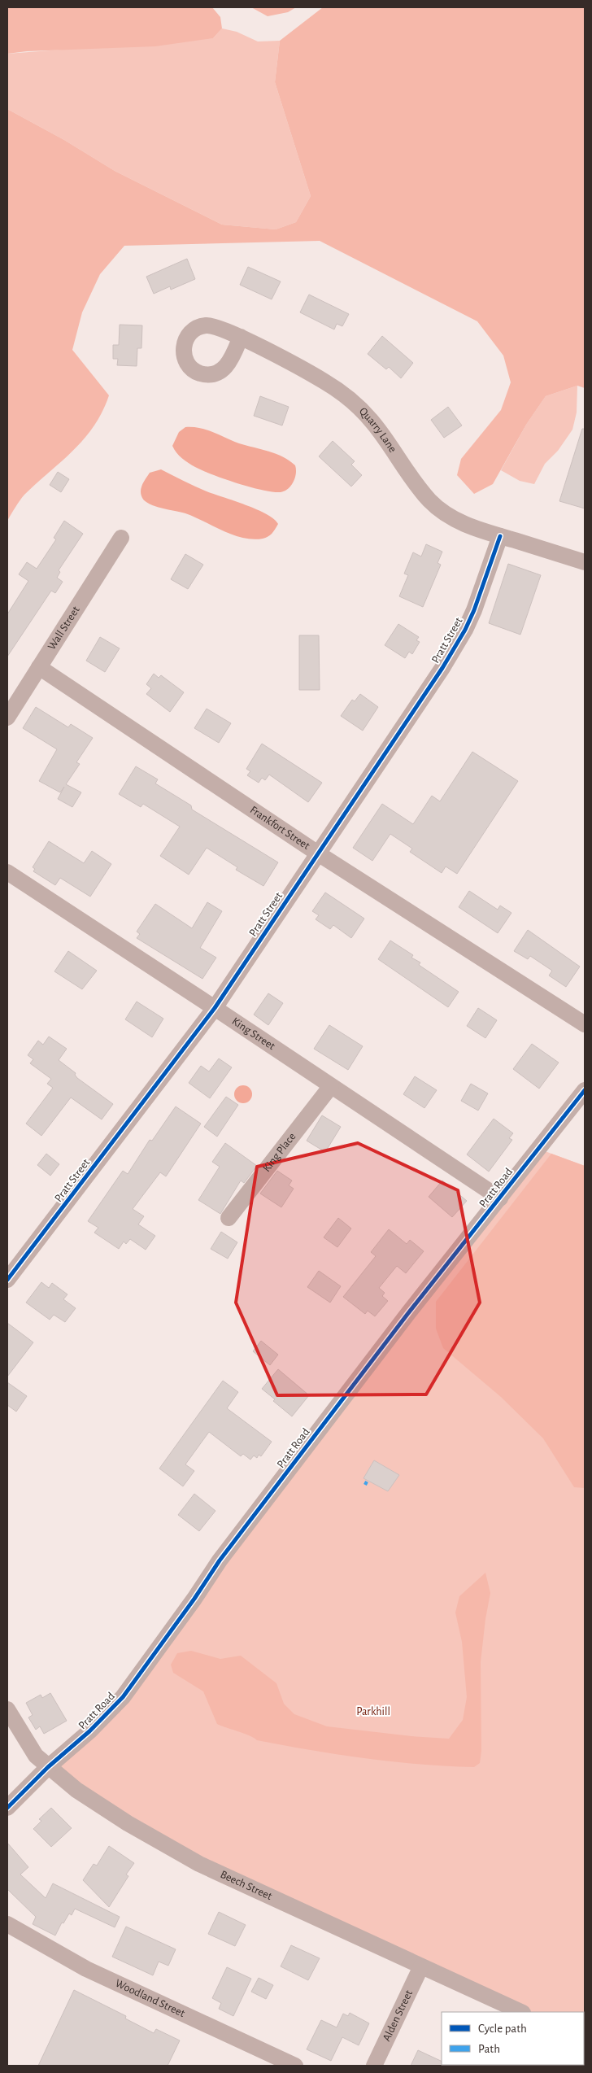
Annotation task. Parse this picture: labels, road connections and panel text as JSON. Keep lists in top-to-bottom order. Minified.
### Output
{"streets":{"street":["Quarry Lane","Wall Street","Pratt Street","Frankfort Street","King Street","King Place","Pratt Road","Beech Street","Woodland Street","Alden Street"]},"crossings":[["Quarry Lane","Pratt Street"],["Wall Street","Frankfort Street"],["Pratt Street","Frankfort Street"],["Pratt Street","King Street"],["King Street","King Place"],["King Street","Pratt Road"],["Pratt Road","Beech Street"],["Beech Street","Alden Street"]],"parks":["Parkhill"],"legend":["Cycle path","Path"]}
